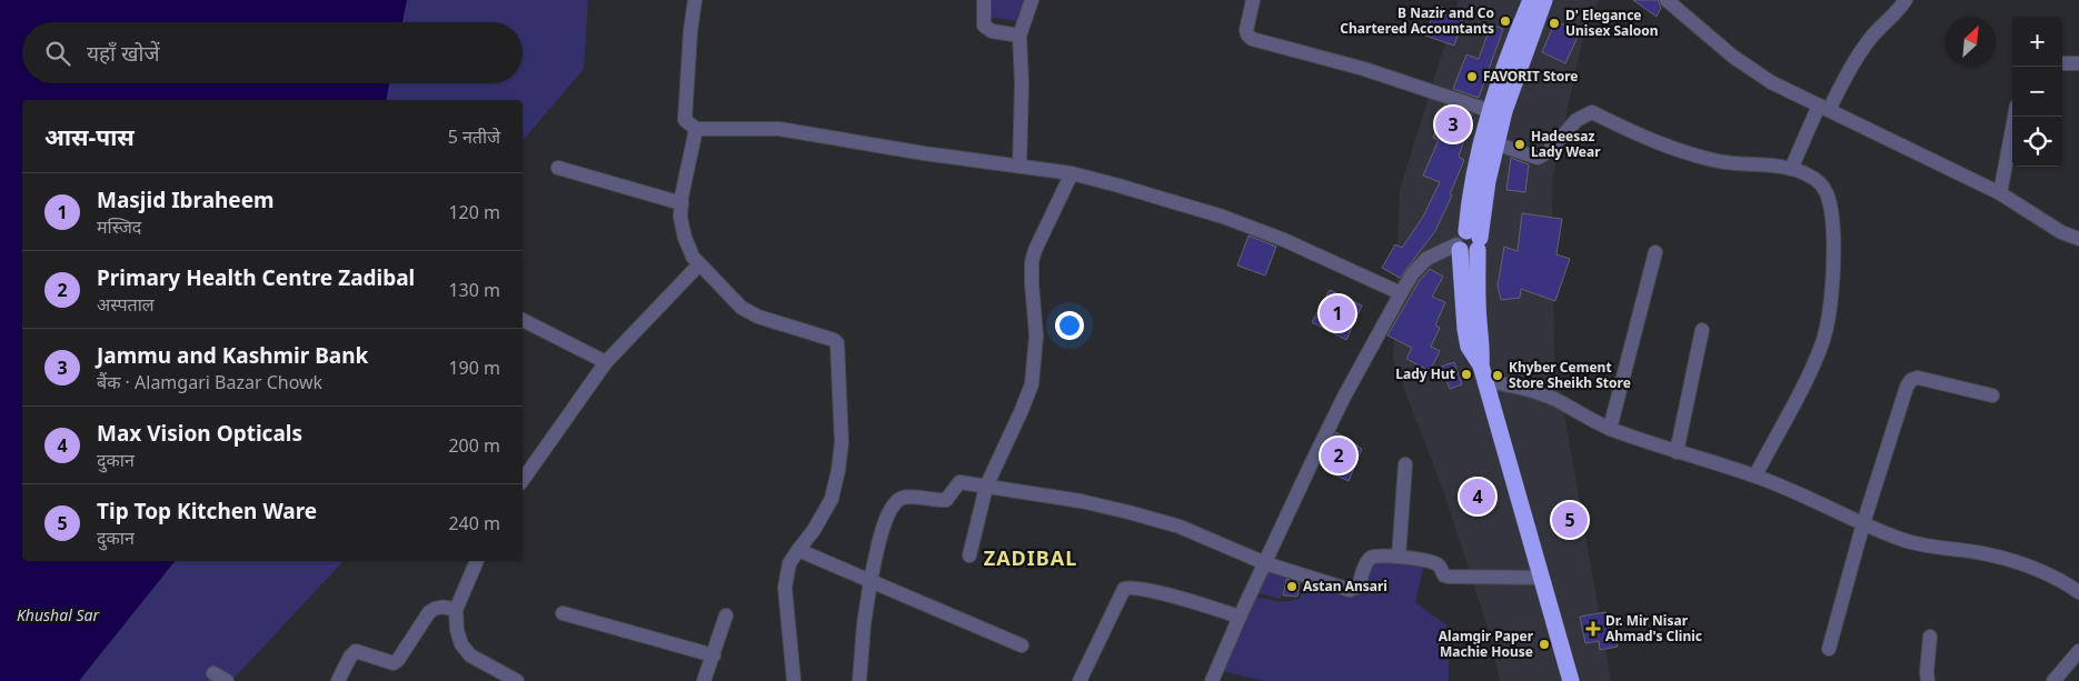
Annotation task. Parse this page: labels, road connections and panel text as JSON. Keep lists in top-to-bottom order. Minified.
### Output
{"districts":["ZADIBAL"],"water":["Khushal Sar"],"places":{"other":["B Nazir and Co Chartered Accountants","D' Elegance Unisex Saloon","FAVORIT Store","Hadeesaz Lady Wear","Lady Hut","Khyber Cement Store Sheikh Store","Astan Ansari","Alamgir Paper Machie House"],"health":["Dr. Mir Nisar Ahmad's Clinic"]},"north":"top right","page":{"map_buttons":["+","−"],"search":"यहाँ खोजें","heading":["आस-पास","5 नतीजे"],"pins":["3","1","2","4","5"],"list":[{"mark":"1","name":"Masjid Ibraheem","note":"मस्जिद","value":"120 m"},{"mark":"2","name":"Primary Health Centre Zadibal","note":"अस्पताल","value":"130 m"},{"mark":"3","name":"Jammu and Kashmir Bank","note":"बैंक · Alamgari Bazar Chowk","value":"190 m"},{"mark":"4","name":"Max Vision Opticals","note":"दुकान","value":"200 m"},{"mark":"5","name":"Tip Top Kitchen Ware","note":"दुकान","value":"240 m"}]}}
